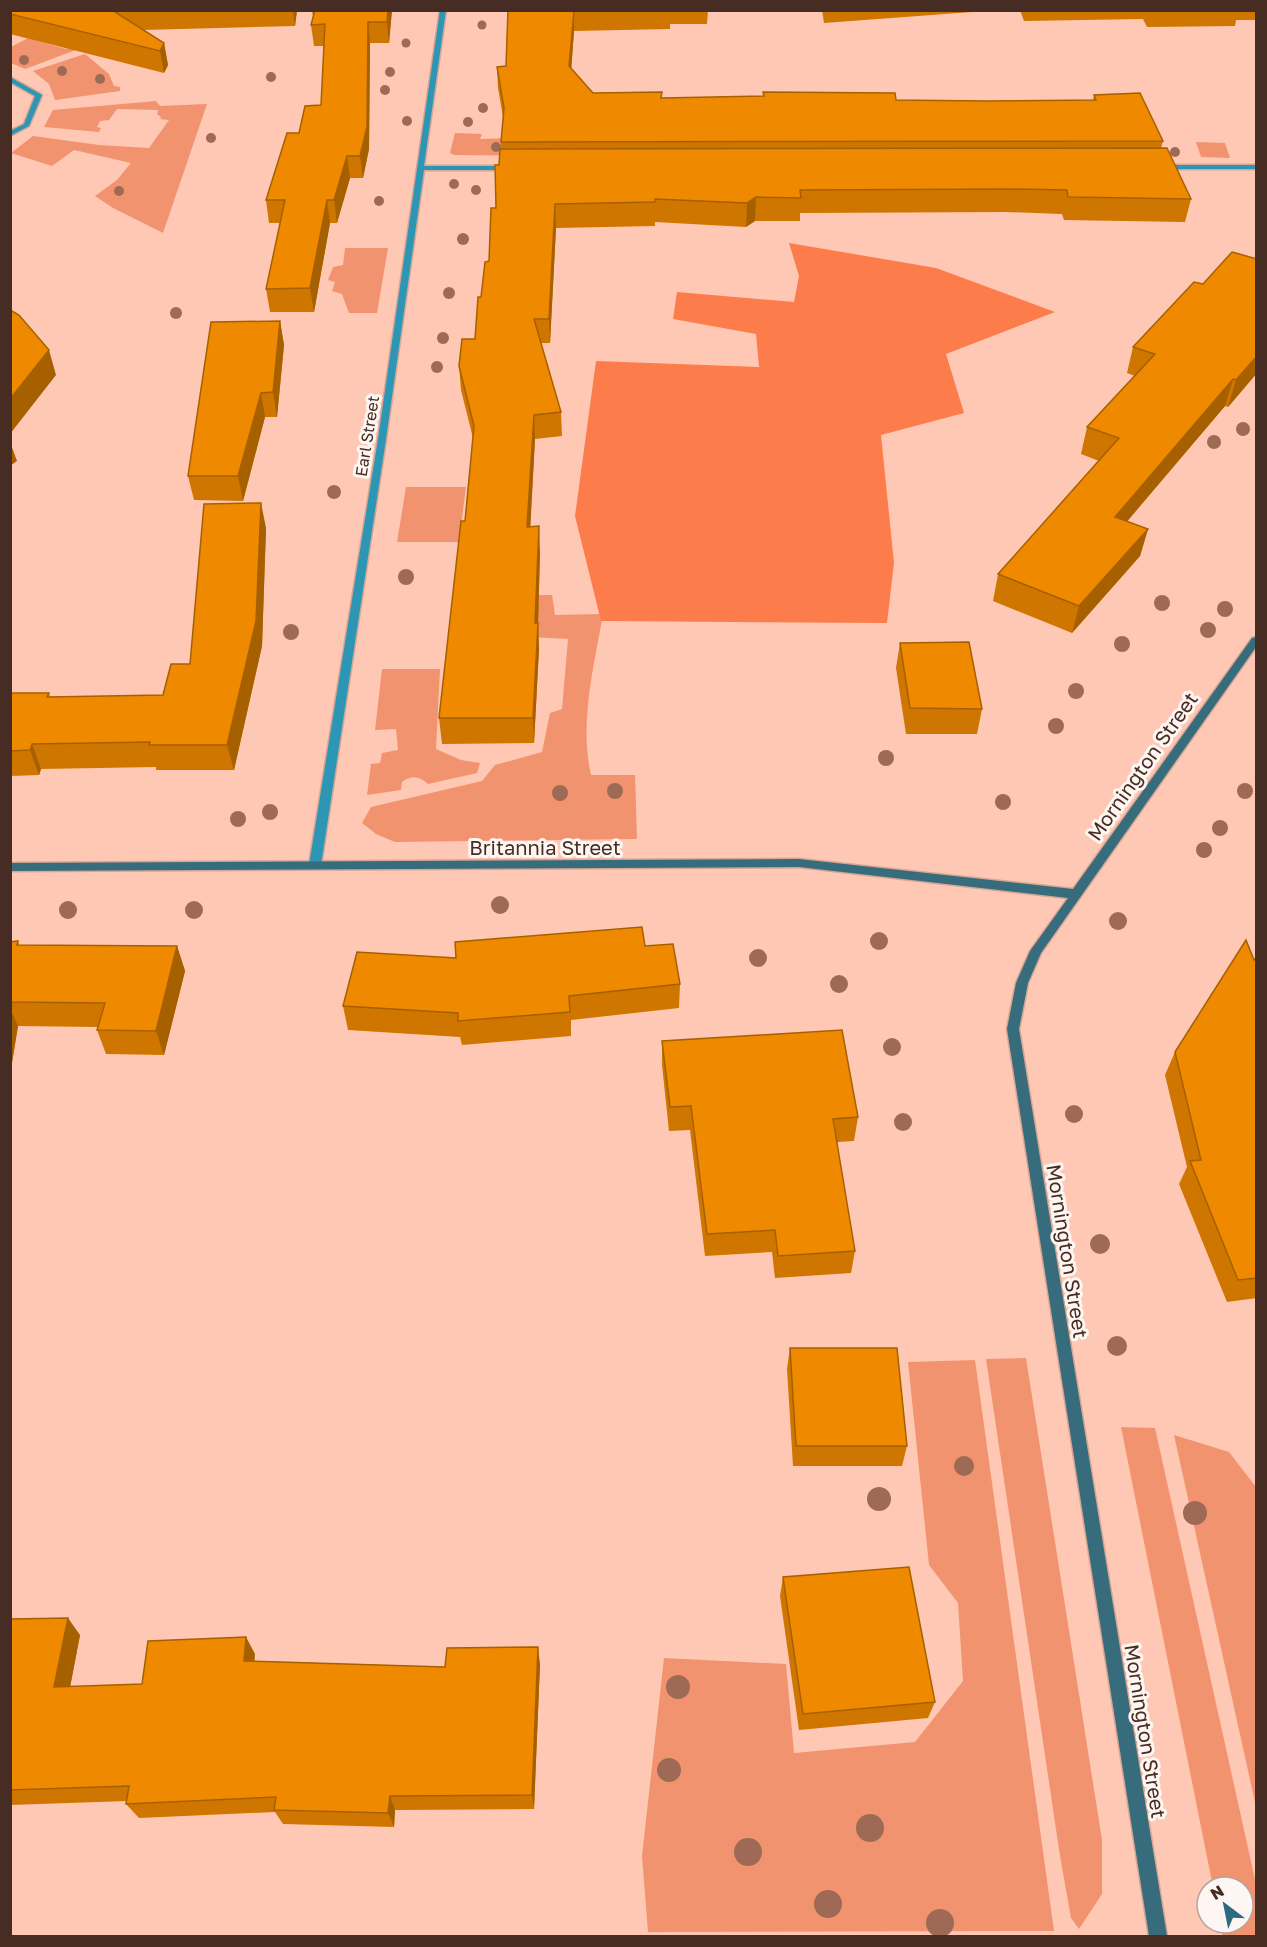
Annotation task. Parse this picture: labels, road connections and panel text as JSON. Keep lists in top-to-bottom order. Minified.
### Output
{"streets":{"street":["Earl Street","Mornington Street","Britannia Street"]},"crossings":[["Earl Street","Britannia Street"],["Mornington Street","Britannia Street"]],"north":"top left"}
